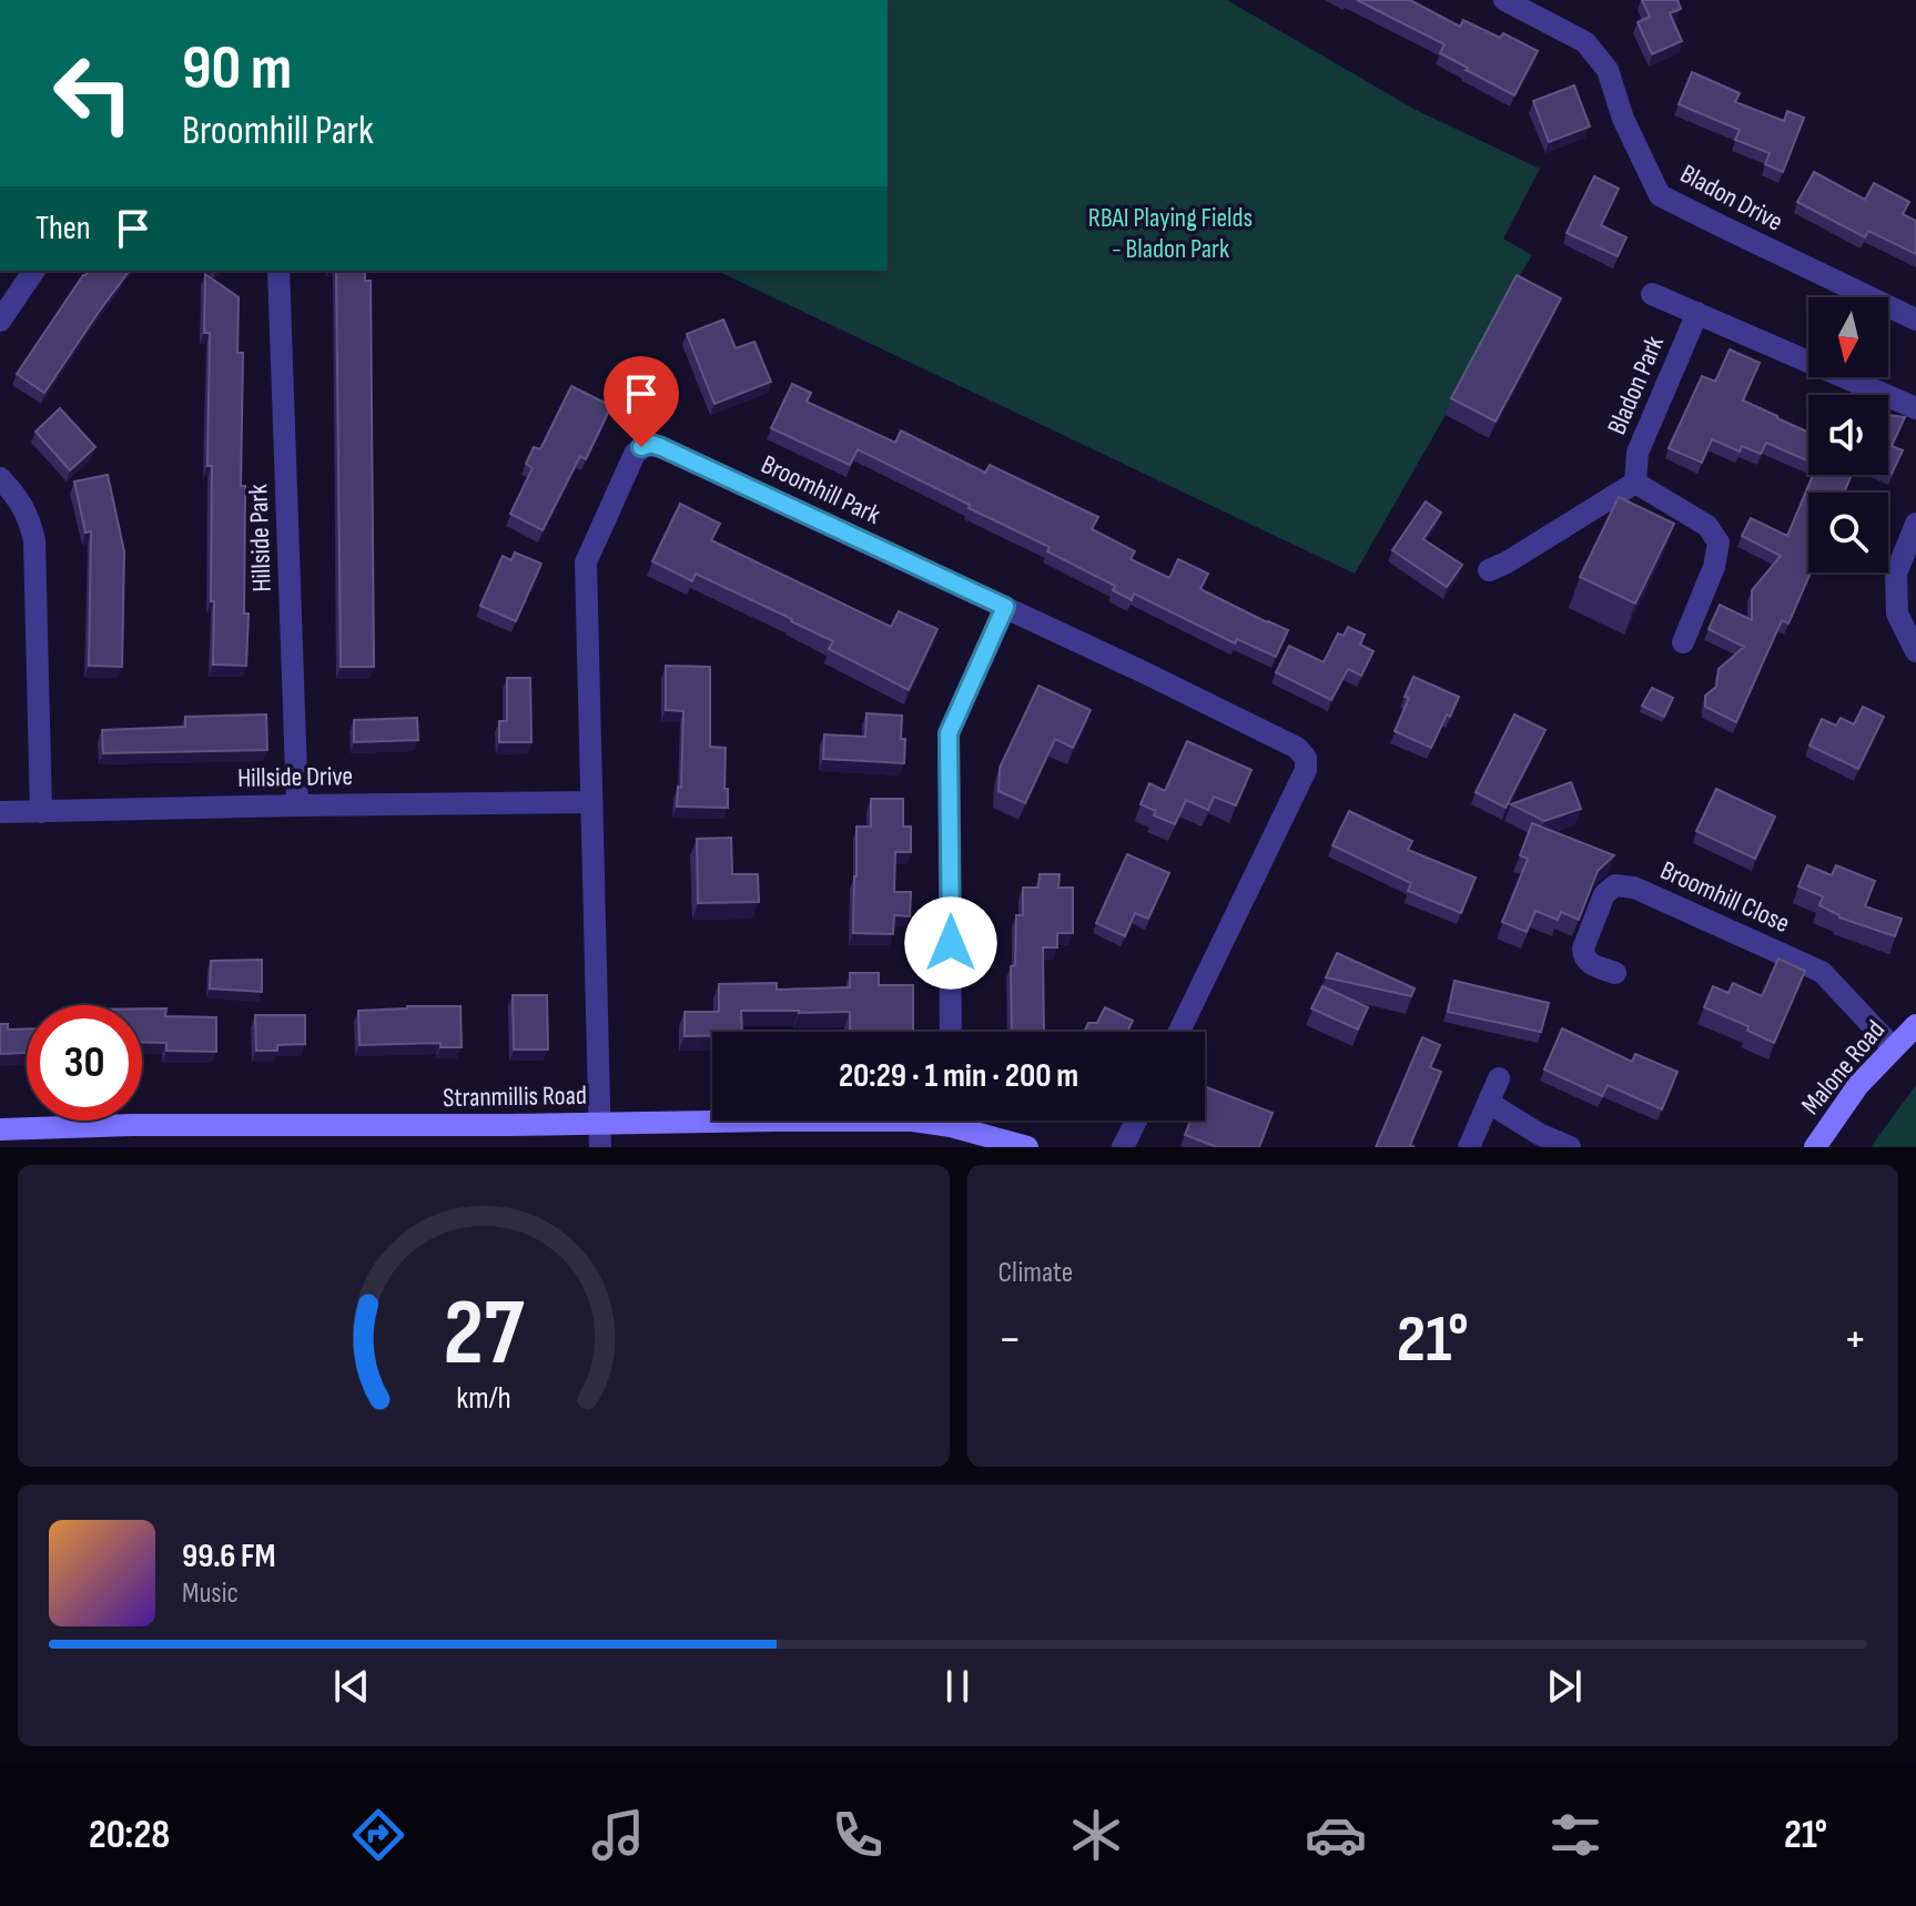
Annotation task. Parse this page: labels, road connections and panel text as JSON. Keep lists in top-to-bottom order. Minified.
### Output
{"streets":{"street":["Bladon Drive","Bladon Park","Broomhill Park","Hillside Park","Hillside Drive","Broomhill Close","Malone Road","Stranmillis Road"]},"crossings":[["Broomhill Park","Hillside Drive"],["Broomhill Park","Stranmillis Road"],["Hillside Park","Hillside Drive"],["Broomhill Close","Malone Road"]],"parks":["RBAI Playing Fields - Bladon Park"],"north":"bottom","page":{"turn":["90 m","Broomhill Park"],"then":"Then","limit":"30","trip":"20:29 · 1 min · 200 m","tile":"Climate","heat":["−","21°","+"],"song":["99.6 FM","Music"],"tabs":["20:28","21°"],"gauge":["27","km/h"]}}
